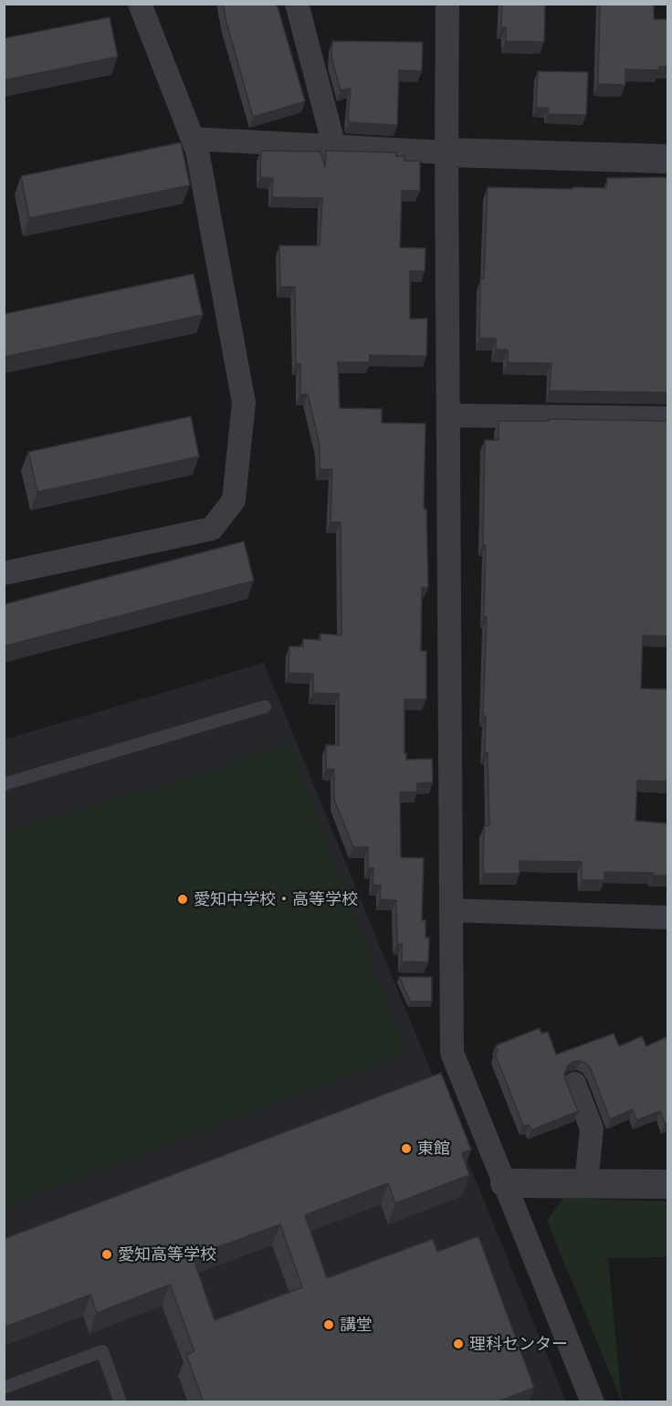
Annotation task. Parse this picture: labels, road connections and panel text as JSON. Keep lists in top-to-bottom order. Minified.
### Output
{"places":["愛知中学校・高等学校","東館","愛知高等学校","講堂","理科センター"]}
